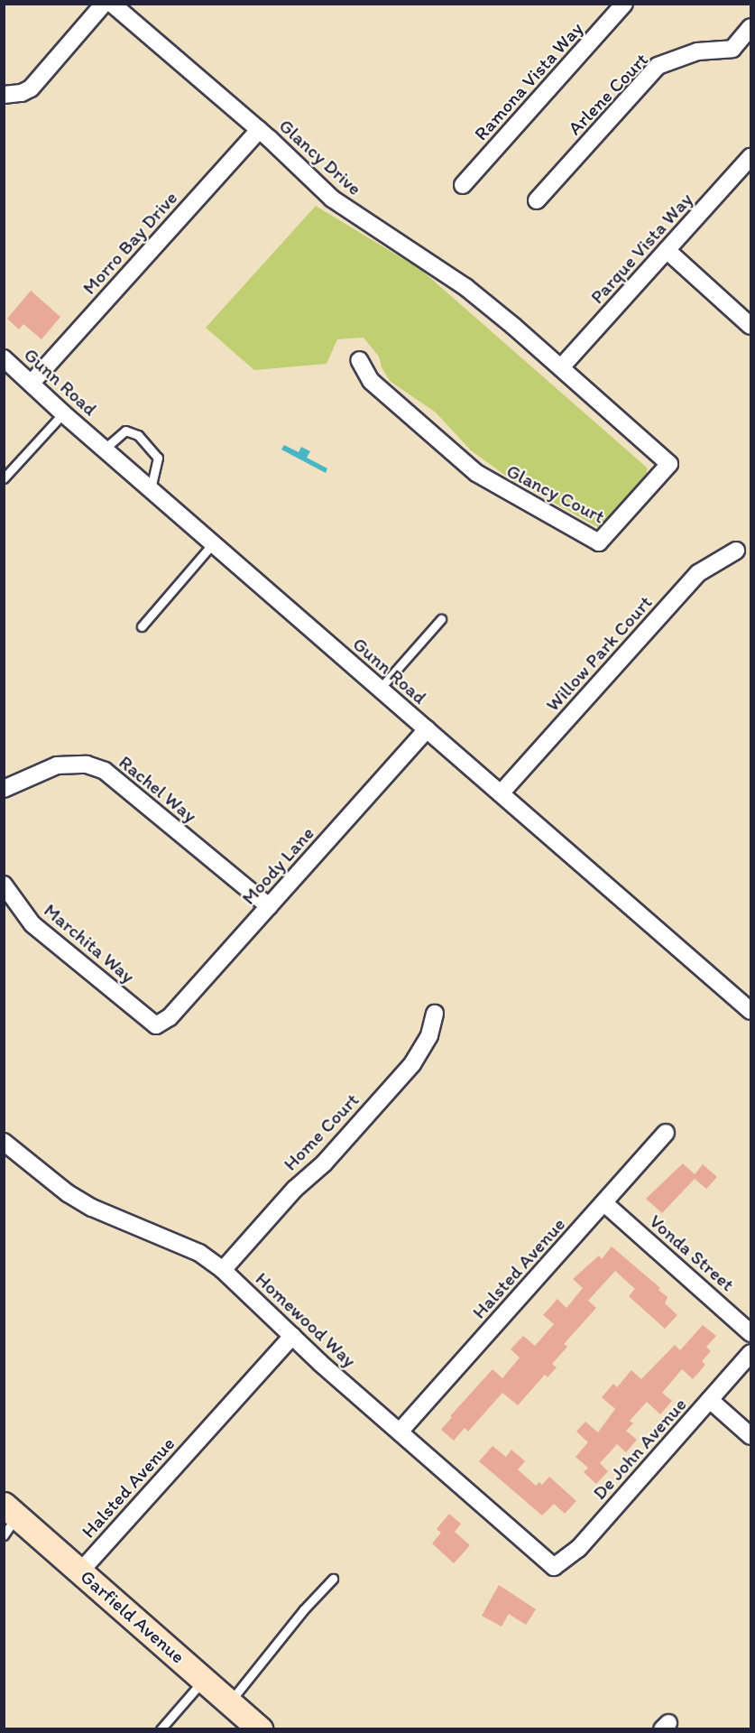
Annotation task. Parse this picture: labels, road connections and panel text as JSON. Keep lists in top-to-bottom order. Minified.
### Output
{"streets":{"street":["Ramona Vista Way","Arlene Court","Glancy Drive","Morro Bay Drive","Parque Vista Way","Gunn Road","Glancy Court","Willow Park Court","Rachel Way","Moody Lane","Marchita Way","Home Court","Vonda Street","Halsted Avenue","Homewood Way","De John Avenue","Garfield Avenue"]},"crossings":[["Glancy Drive","Morro Bay Drive"],["Glancy Drive","Parque Vista Way"],["Glancy Drive","Glancy Court"],["Morro Bay Drive","Gunn Road"],["Parque Vista Way","Glancy Court"],["Gunn Road","Willow Park Court"],["Gunn Road","Moody Lane"],["Rachel Way","Moody Lane"],["Moody Lane","Marchita Way"],["Home Court","Homewood Way"],["Vonda Street","Halsted Avenue"],["Halsted Avenue","Homewood Way"],["Halsted Avenue","Garfield Avenue"],["Homewood Way","De John Avenue"]]}
